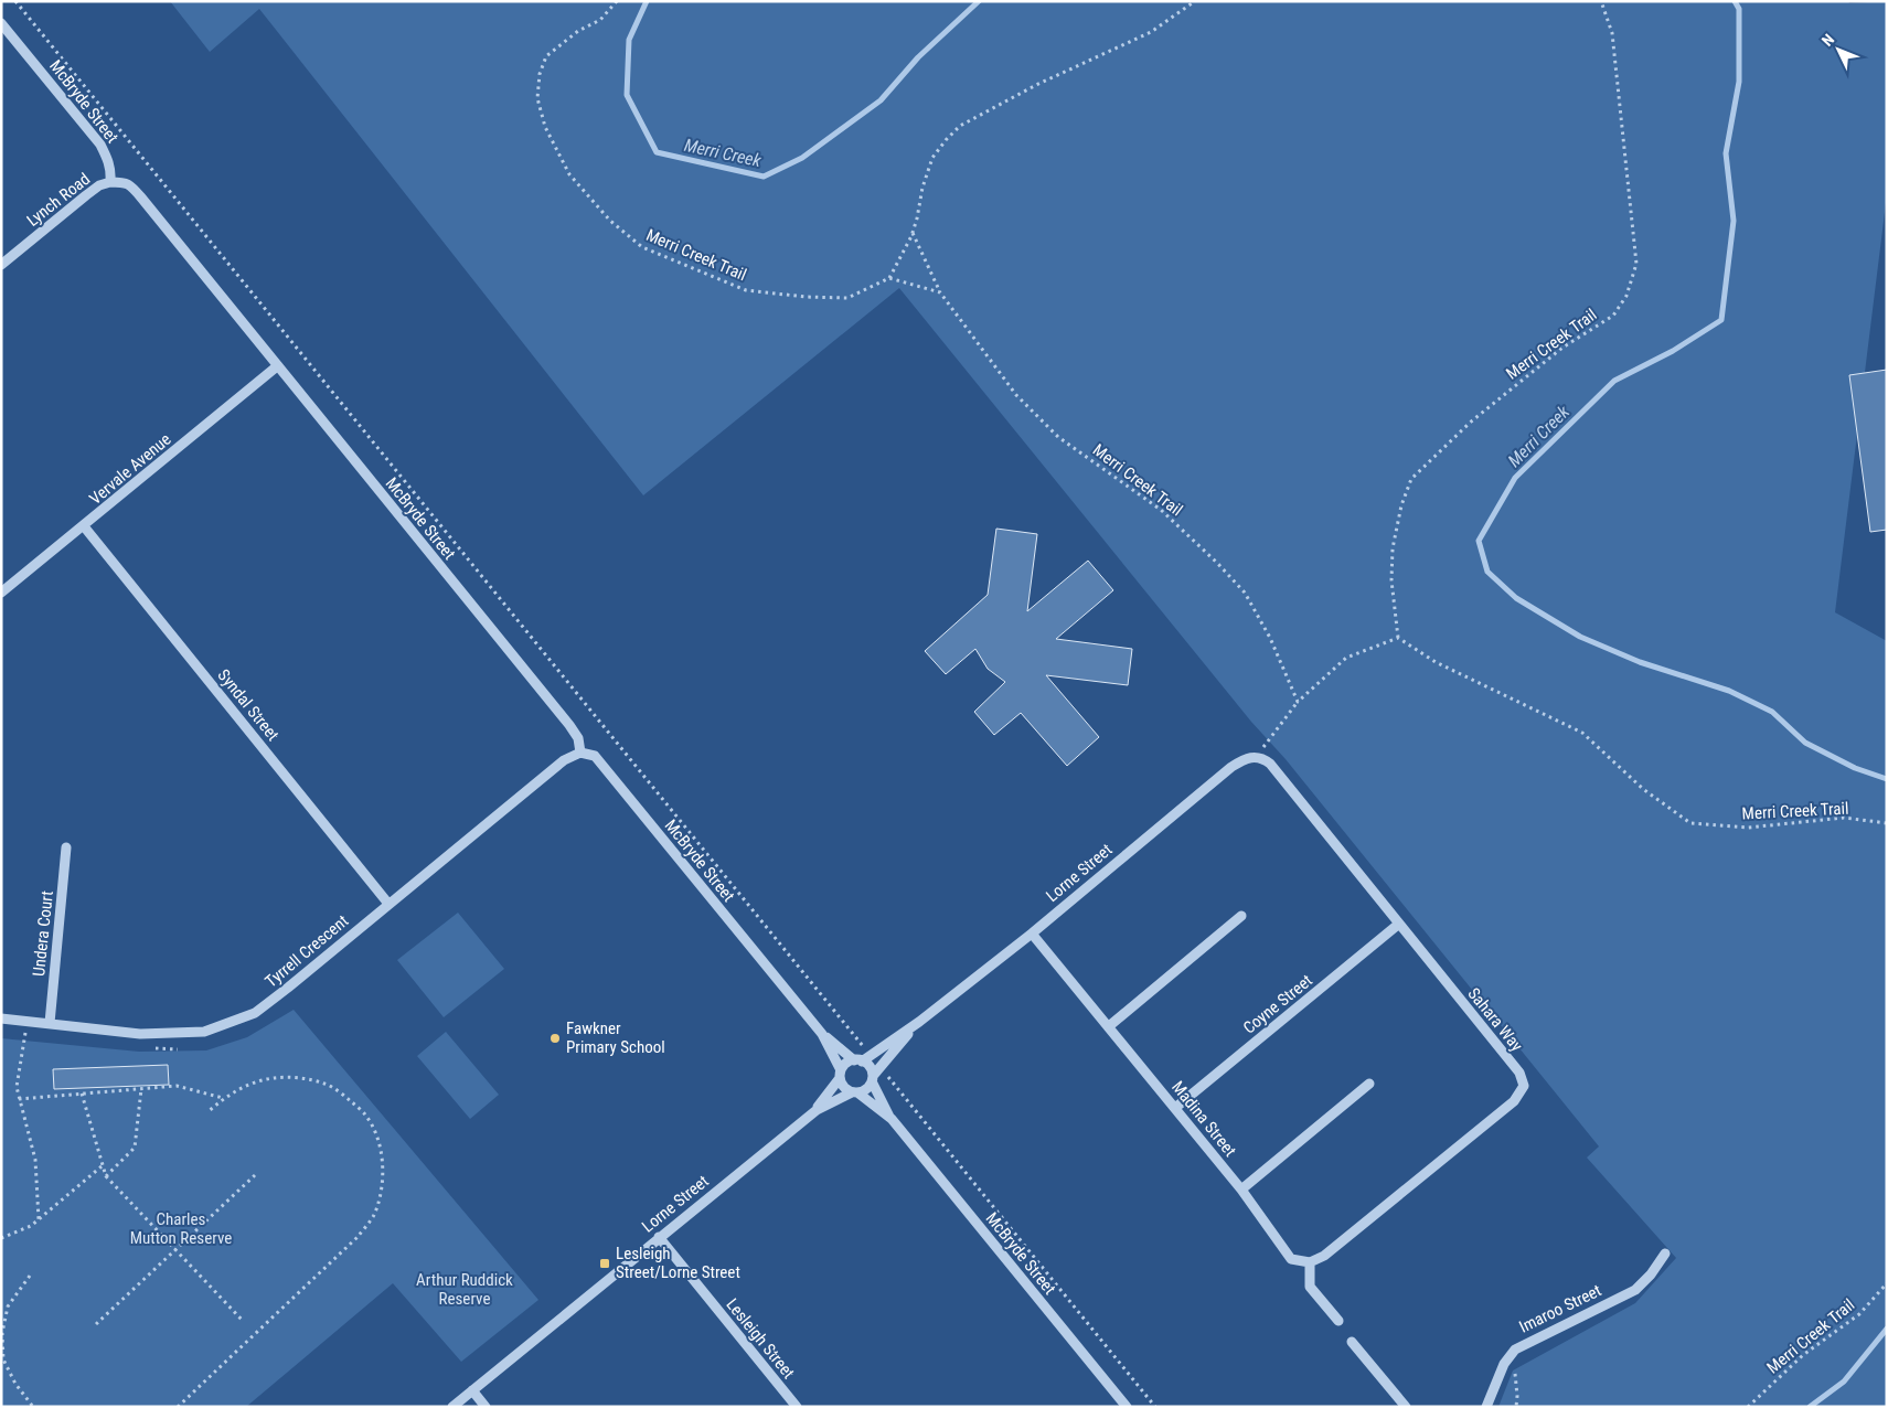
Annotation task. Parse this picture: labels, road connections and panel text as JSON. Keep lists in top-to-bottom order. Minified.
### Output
{"streets":{"street":["McBryde Street","Lynch Road","Vervale Avenue","Syndal Street","Lorne Street","Undera Court","Tyrrell Crescent","Coyne Street","Sahara Way","Madina Street","Imaroo Street","Lesleigh Street"],"path":["Merri Creek Trail"]},"crossings":[["McBryde Street","Lynch Road"],["McBryde Street","Vervale Avenue"],["McBryde Street","Lorne Street"],["McBryde Street","Tyrrell Crescent"],["Vervale Avenue","Syndal Street"],["Syndal Street","Tyrrell Crescent"],["Lorne Street","Sahara Way"],["Lorne Street","Madina Street"],["Lorne Street","Lesleigh Street"],["Undera Court","Tyrrell Crescent"],["Coyne Street","Sahara Way"],["Coyne Street","Madina Street"],["Sahara Way","Madina Street"]],"water":["Merri Creek"],"parks":["Charles Mutton Reserve","Arthur Ruddick Reserve"],"places":{"other":["Fawkner Primary School"],"transit":["Lesleigh Street/Lorne Street"]},"north":"top left"}
